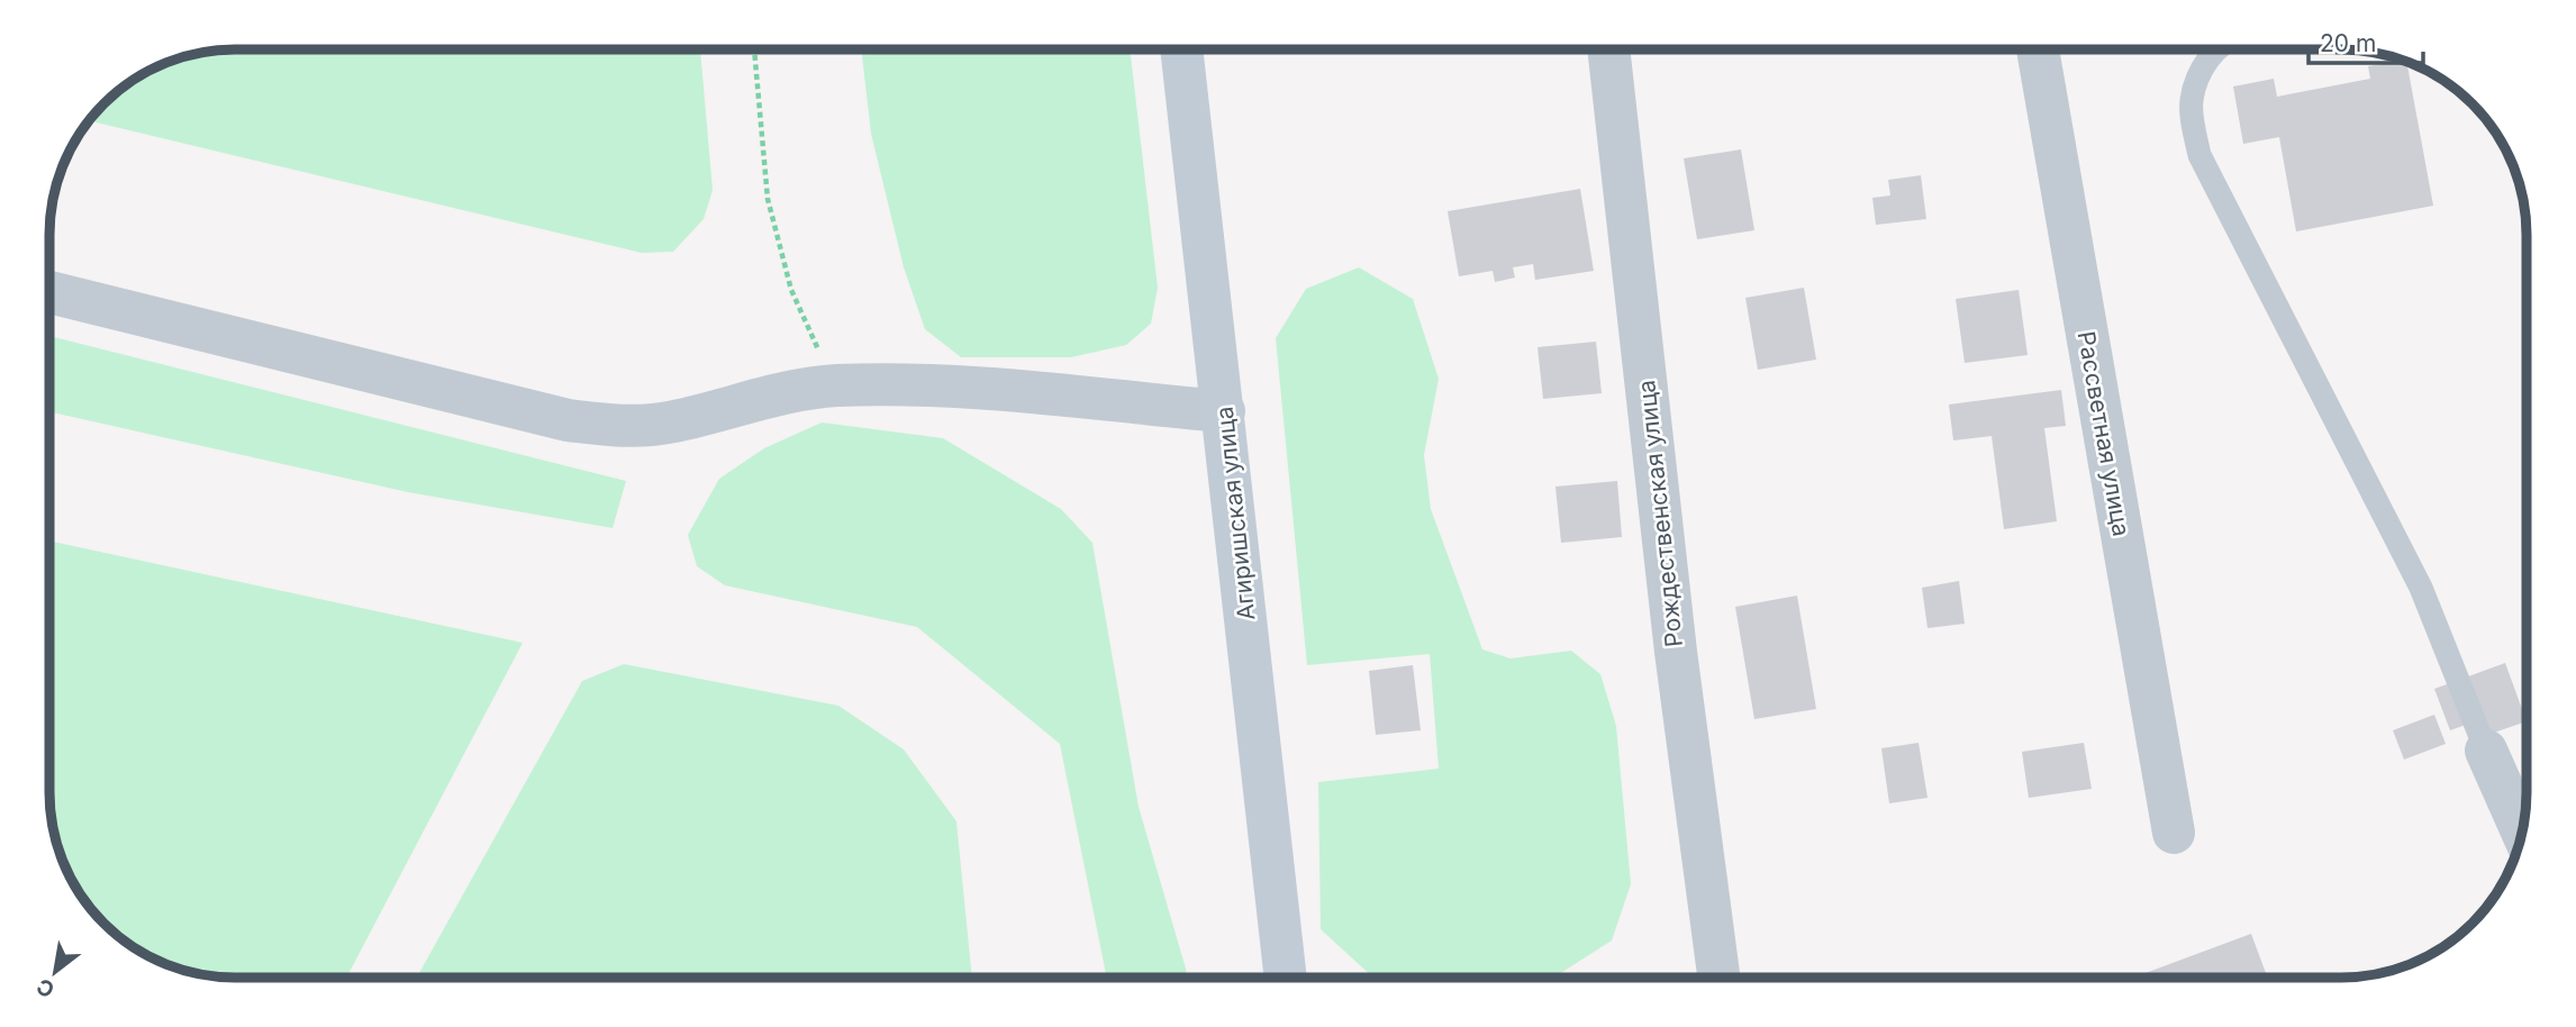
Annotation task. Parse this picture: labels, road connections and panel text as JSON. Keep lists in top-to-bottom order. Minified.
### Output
{"streets":{"street":["Рассветная улица","Агиришская улица","Рождественская улица"]},"scale_bar":"20 m","north":"bottom left"}
